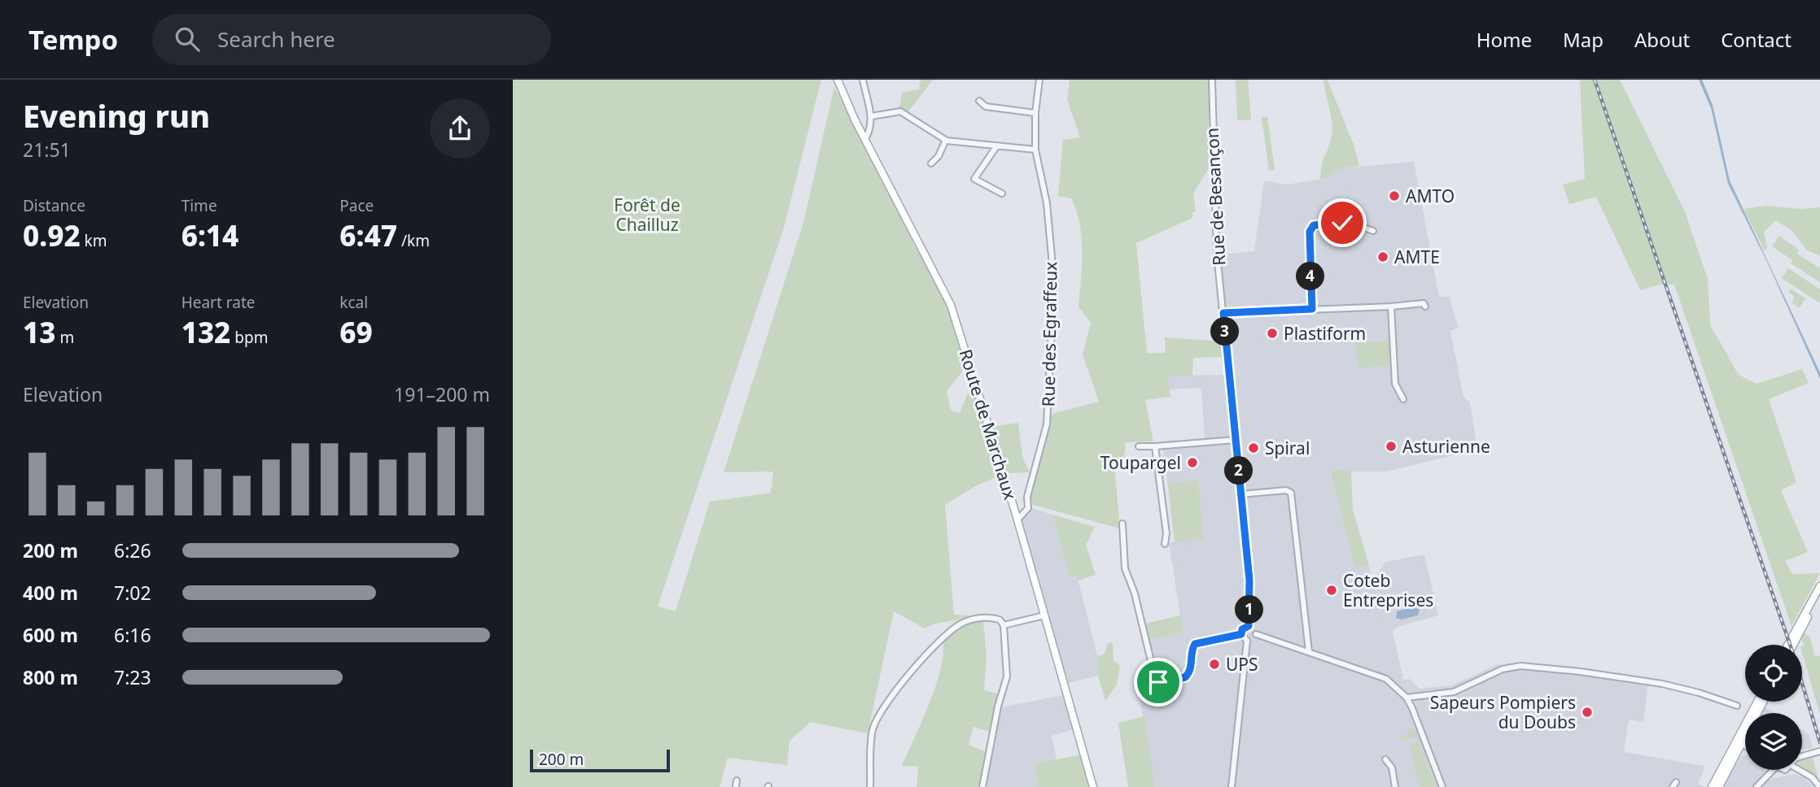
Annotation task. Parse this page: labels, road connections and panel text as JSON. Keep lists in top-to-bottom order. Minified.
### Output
{"streets":{"main road":["Route de Marchaux"],"street":["Rue de Besançon","Rue des Egraffeux"]},"parks":["Forêt de Chailluz"],"places":["AMTO","AMTE","Plastiform","Asturienne","Spiral","Toupargel","Coteb Entreprises","UPS","Sapeurs Pompiers du Doubs"],"scale_bar":"200 m","page":{"header":"Tempo","search":"Search here","nav":["Home","Map","About","Contact"],"heading":["Evening run","21:51"],"stats":[["Distance","0.92 km"],["Time","6:14"],["Pace","6:47 /km"],["Elevation","13 m"],["Heart rate","132 bpm"],["kcal","69"]],"pins":["4","3","2","1"],"chart":["Elevation","191–200 m"],"list":[{"name":"200 m","note":"6:26"},{"name":"400 m","note":"7:02"},{"name":"600 m","note":"6:16"},{"name":"800 m","note":"7:23"}],"scale":"200 m"}}
